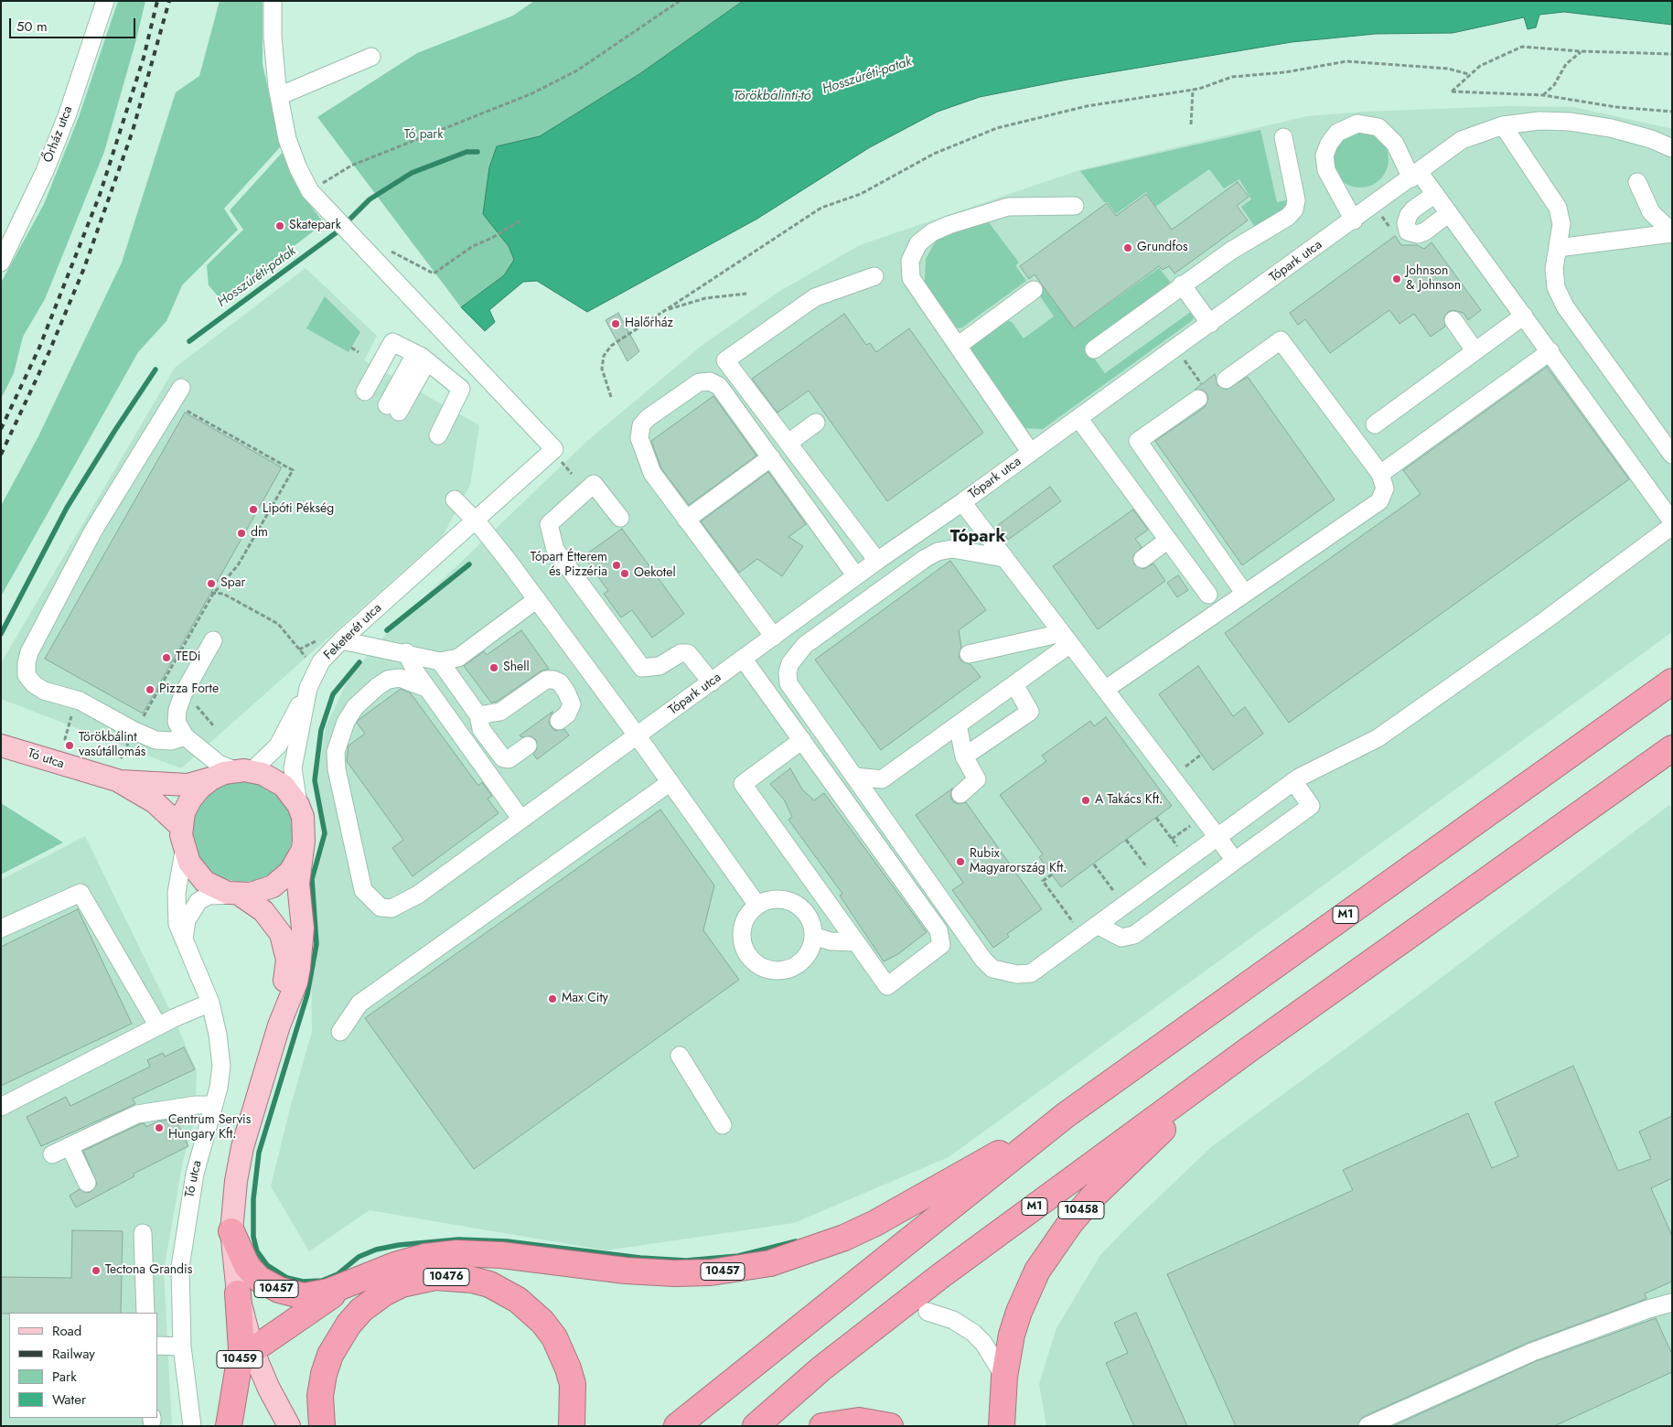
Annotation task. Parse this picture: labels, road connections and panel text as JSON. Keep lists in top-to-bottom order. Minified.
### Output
{"streets":{"highway":["M1","10458","10457","10476","10459"],"main road":["Tó utca"],"street":["Őrház utca","Tópark utca","Feketerét utca"]},"crossings":[["Feketerét utca","Tó utca"],["M1","10458"],["M1","10457"]],"districts":["Tópark"],"water":["Hosszúréti-patak","Törökbálinti-tó"],"parks":["Tó park"],"places":["Skatepark","Grundfos","Johnson & Johnson","Halőrház","Lipóti Pékség","dm","Tópart Étterem és Pizzéria","Oekotel","Spar","TEDi","Shell","Pizza Forte","Törökbálint vasútállomás","A Takács Kft.","Rubix Magyarország Kft.","Max City","Centrum Servis Hungary Kft.","Tectona Grandis"],"legend":["Road","Railway","Park","Water"],"scale_bar":"50 m"}
